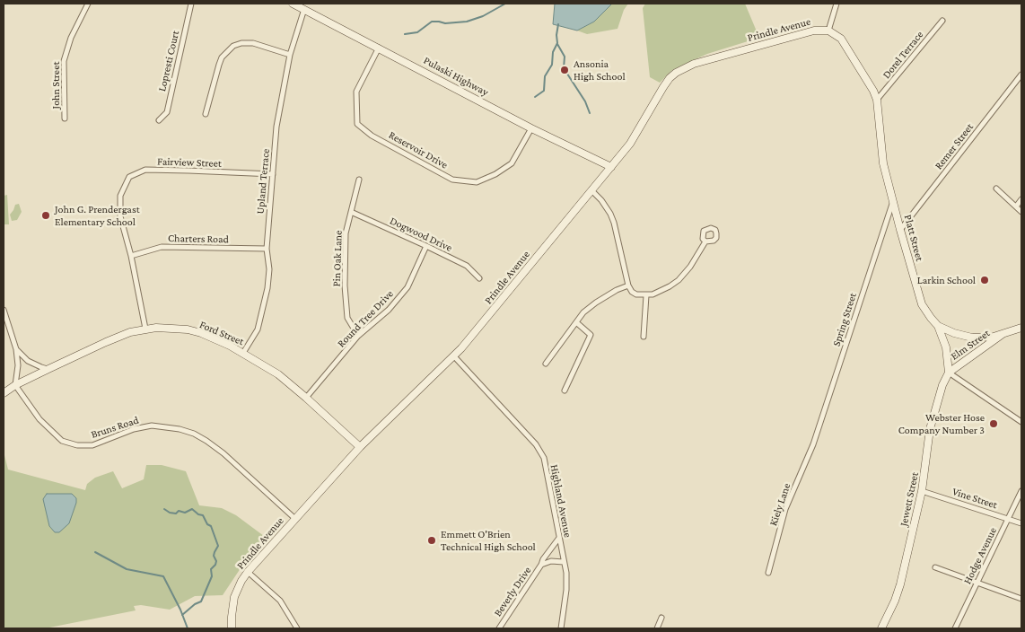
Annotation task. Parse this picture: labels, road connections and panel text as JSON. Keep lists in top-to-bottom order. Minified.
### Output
{"streets":{"main road":["Prindle Avenue","Pulaski Highway","Platt Street","Ford Street","Elm Street","Jewett Street"],"street":["Dorel Terrace","Lopresti Court","John Street","Remer Street","Reservoir Drive","Fairview Street","Upland Terrace","Dogwood Drive","Charters Road","Pin Oak Lane","Round Tree Drive","Spring Street","Bruns Road","Vine Street","Highland Avenue","Kiely Lane","Hodge Avenue","Beverly Drive"]},"crossings":[["Prindle Avenue","Pulaski Highway"],["Prindle Avenue","Platt Street"],["Prindle Avenue","Ford Street"],["Prindle Avenue","Bruns Road"],["Prindle Avenue","Highland Avenue"],["Dorel Terrace","Platt Street"],["Pulaski Highway","Reservoir Drive"],["Pulaski Highway","Upland Terrace"],["Remer Street","Platt Street"],["Fairview Street","Upland Terrace"],["Fairview Street","Charters Road"],["Fairview Street","Ford Street"],["Upland Terrace","Charters Road"],["Upland Terrace","Ford Street"],["Dogwood Drive","Pin Oak Lane"],["Dogwood Drive","Round Tree Drive"],["Platt Street","Spring Street"],["Platt Street","Elm Street"],["Platt Street","Jewett Street"],["Pin Oak Lane","Round Tree Drive"],["Round Tree Drive","Ford Street"],["Spring Street","Kiely Lane"],["Ford Street","Bruns Road"],["Elm Street","Jewett Street"],["Vine Street","Jewett Street"],["Vine Street","Hodge Avenue"],["Highland Avenue","Beverly Drive"]],"places":["Ansonia High School","John G. Prendergast Elementary School","Larkin School","Webster Hose Company Number 3","Emmett O'Brien Technical High School"]}
